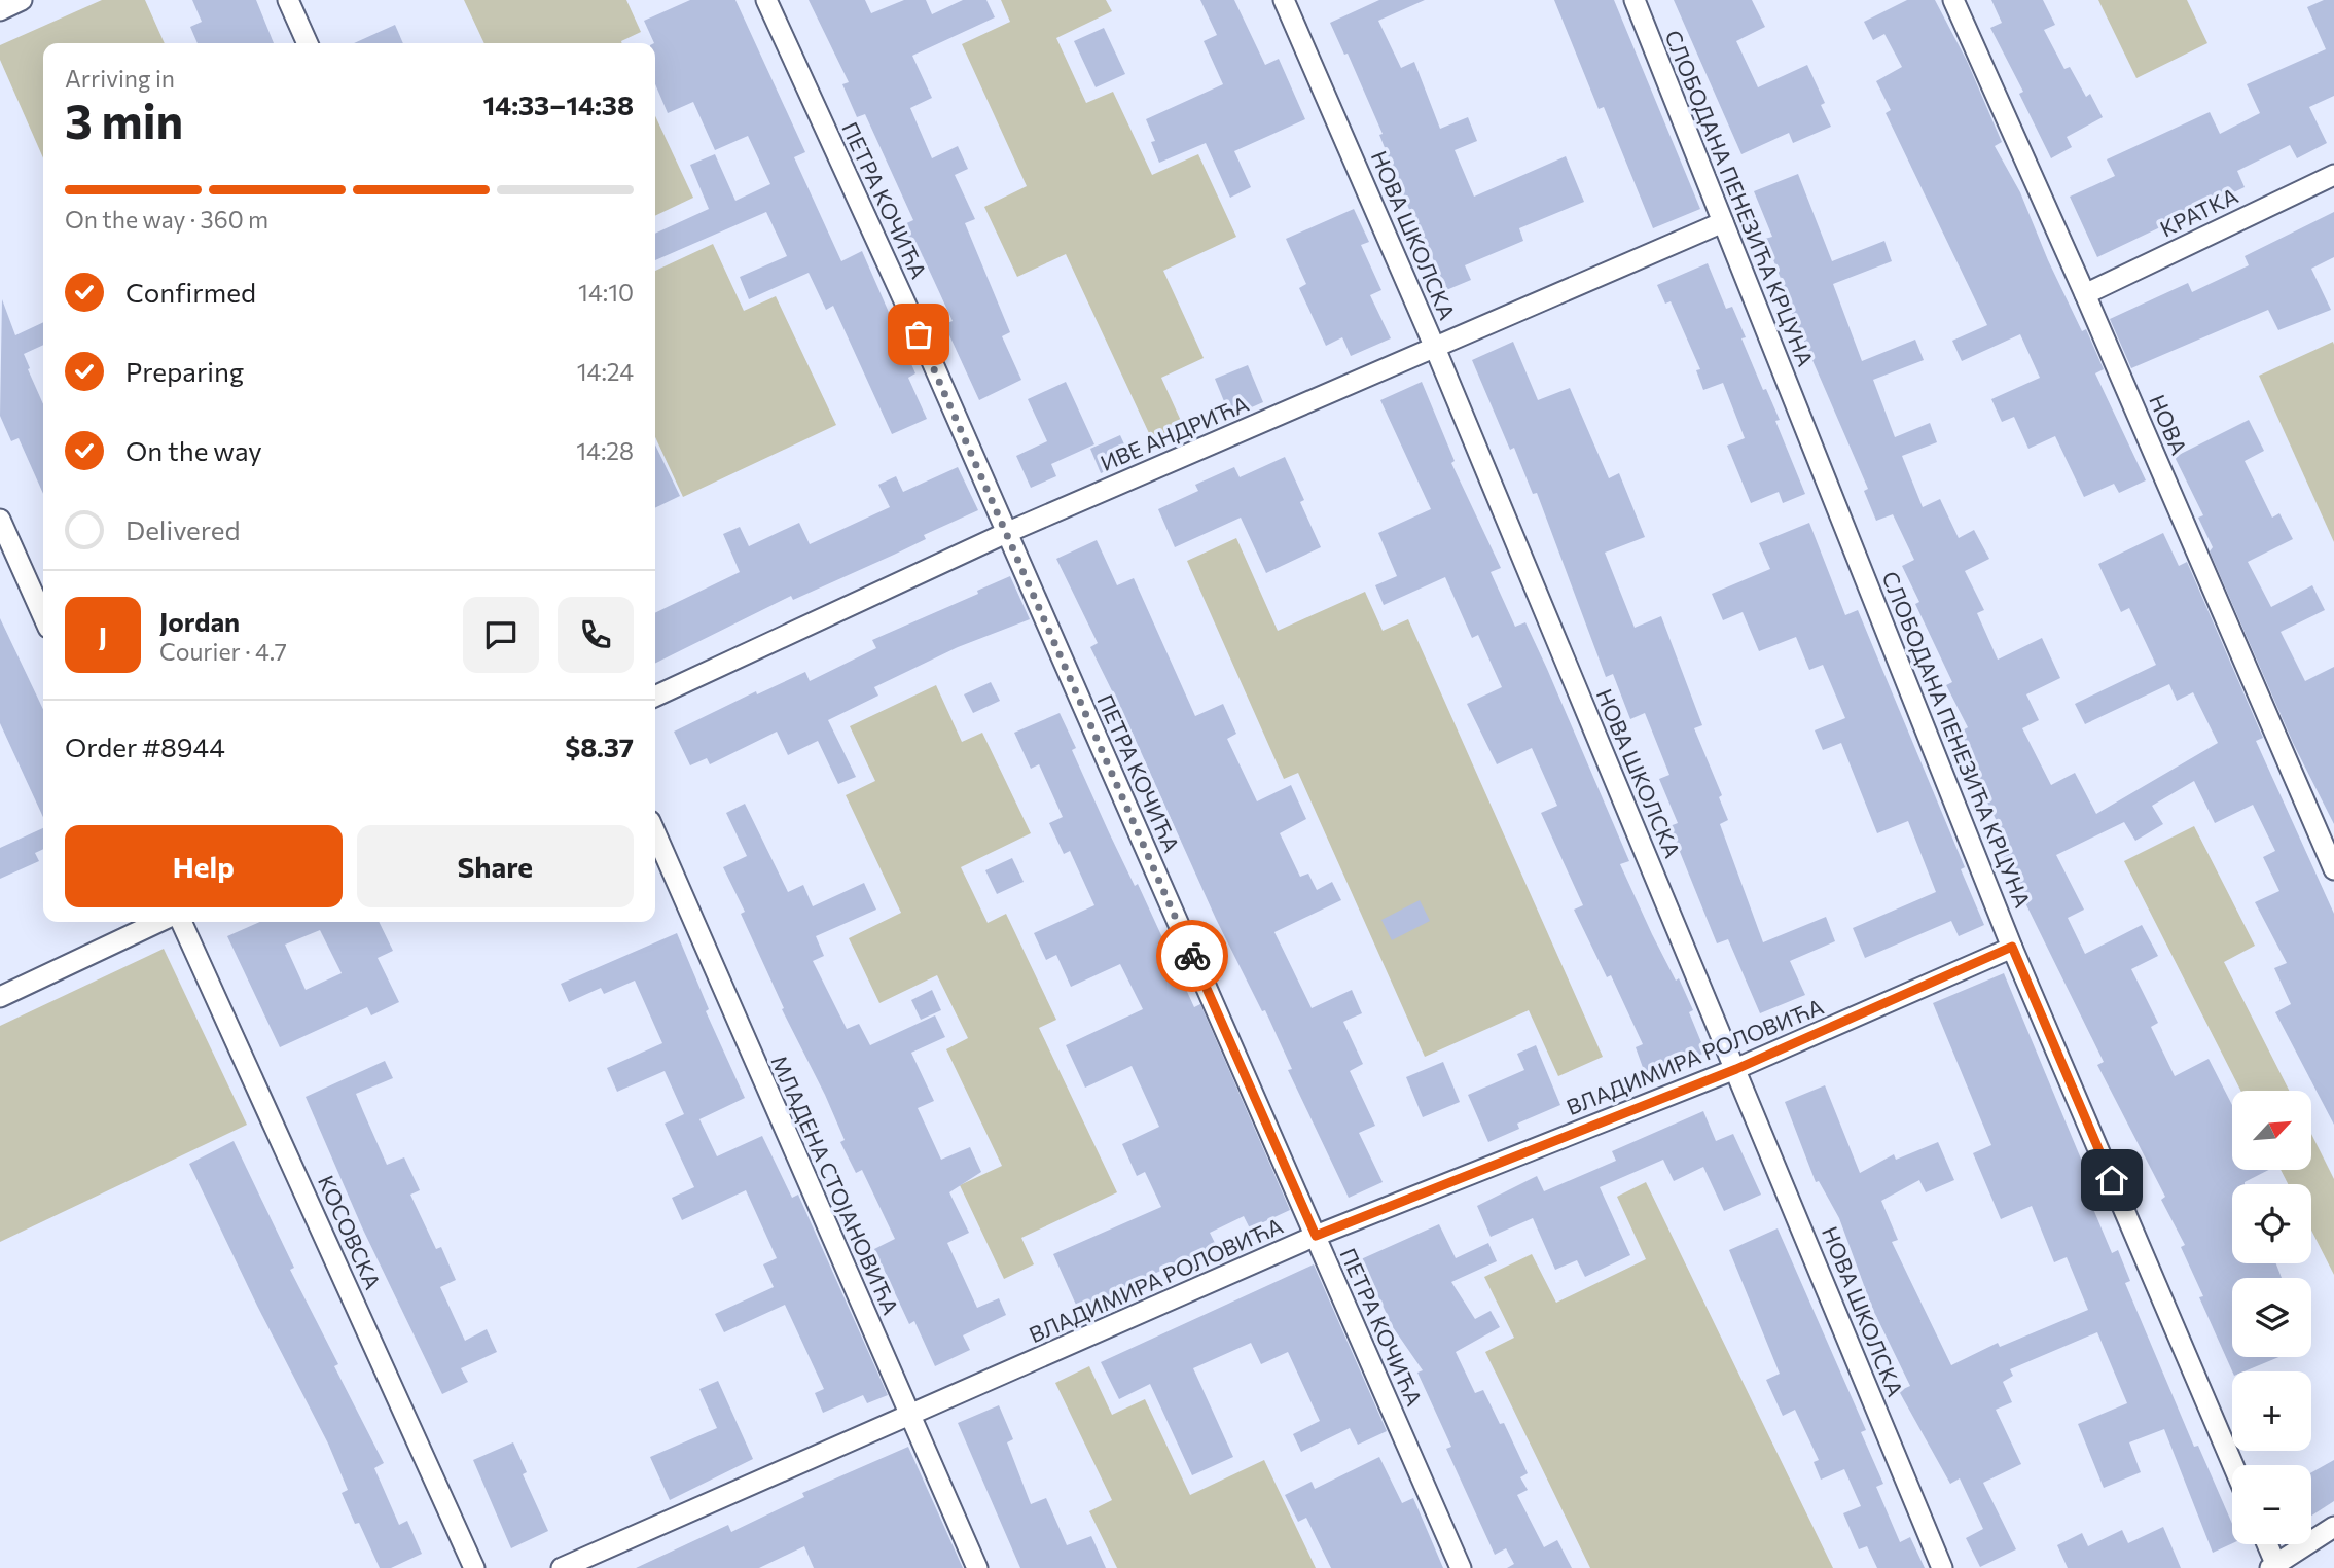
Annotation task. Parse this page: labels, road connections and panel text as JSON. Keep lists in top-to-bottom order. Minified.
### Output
{"streets":{"street":["СЛОБОДАНА ПЕНЕЗИЋА КРЦУНА","ПЕТРА КОЧИЋА","КРАТКА","НОВА ШКОЛСКА","НОВА","ИВЕ АНДРИЋА","ВЛАДИМИРА РОЛОВИЋА","МЛАДЕНА СТОЈАНОВИЋА","КОСОВСКА"]},"crossings":[["СЛОБОДАНА ПЕНЕЗИЋА КРЦУНА","ИВЕ АНДРИЋА"],["СЛОБОДАНА ПЕНЕЗИЋА КРЦУНА","ВЛАДИМИРА РОЛОВИЋА"],["ПЕТРА КОЧИЋА","ИВЕ АНДРИЋА"],["ПЕТРА КОЧИЋА","ВЛАДИМИРА РОЛОВИЋА"],["КРАТКА","НОВА"],["НОВА ШКОЛСКА","ИВЕ АНДРИЋА"],["НОВА ШКОЛСКА","ВЛАДИМИРА РОЛОВИЋА"],["ВЛАДИМИРА РОЛОВИЋА","МЛАДЕНА СТОЈАНОВИЋА"]],"north":"top right","page":{"heading":["3 min","Arriving in","14:33–14:38"],"panel":["Jordan","Courier · 4.7","Order #8944","$8.37"],"bar":"On the way · 360 m","list":[["Confirmed","14:10"],["Preparing","14:24"],["On the way","14:28"],"Delivered"],"round":"J","buttons":["Help","Share"],"map_buttons":["+","−"]}}
